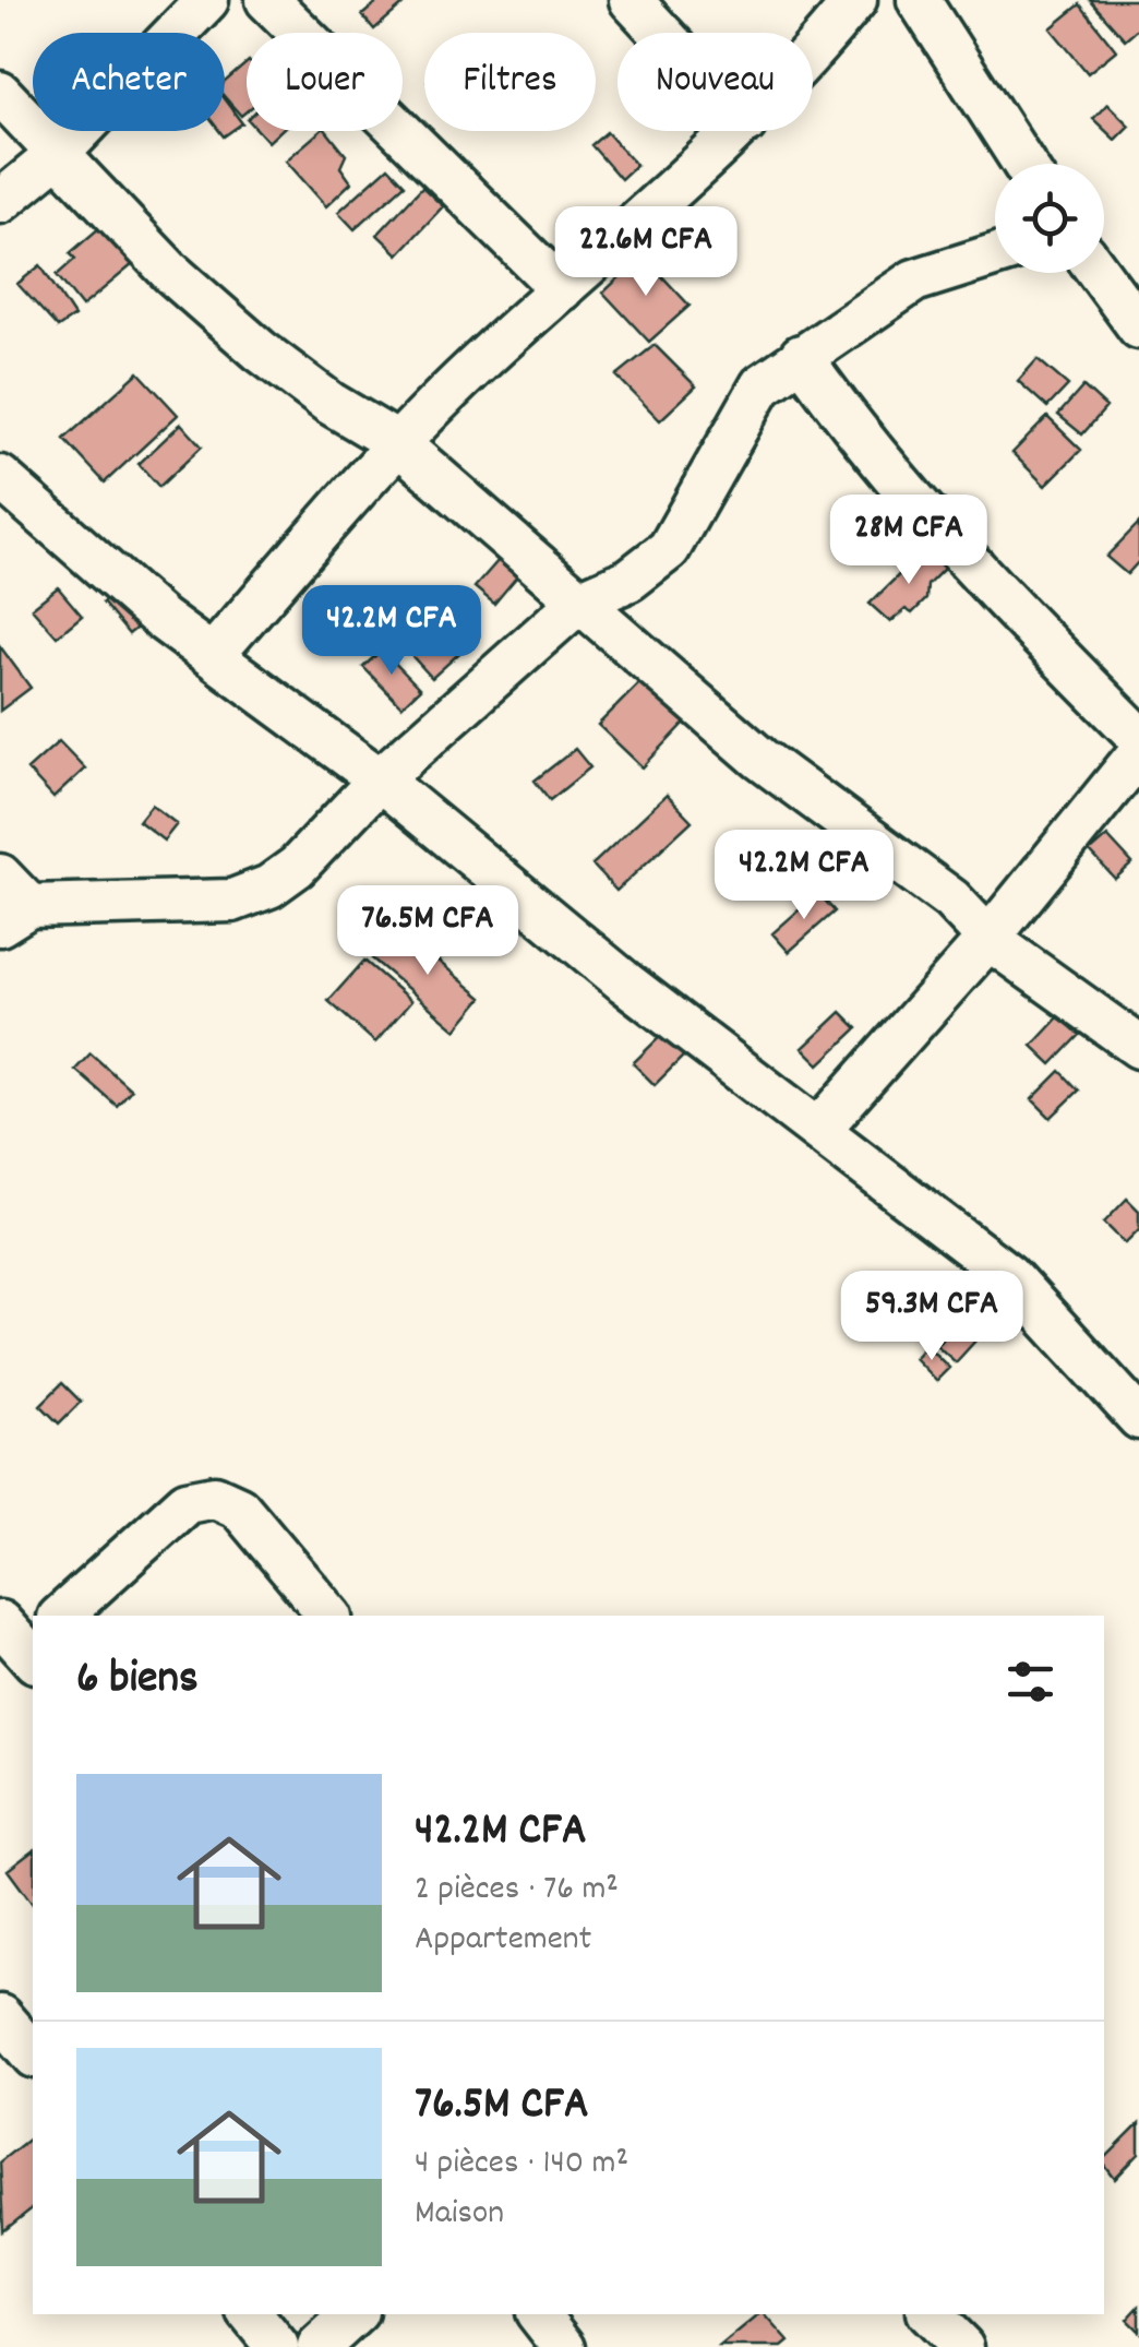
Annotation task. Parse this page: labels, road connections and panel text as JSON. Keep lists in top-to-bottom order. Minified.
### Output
{"page":{"chip":["Acheter","Louer","Filtres","Nouveau"],"price":["22.6M CFA","28M CFA","42.2M CFA","42.2M CFA","76.5M CFA","59.3M CFA"],"heading":"6 biens","list":[{"name":"42.2M CFA","note":"2 pièces · 76 m² · Appartement"},{"name":"76.5M CFA","note":"4 pièces · 140 m² · Maison"}]}}
